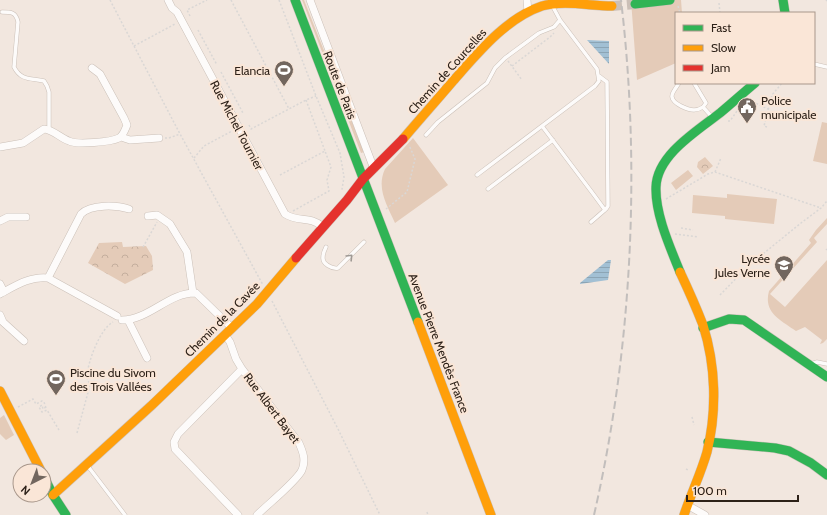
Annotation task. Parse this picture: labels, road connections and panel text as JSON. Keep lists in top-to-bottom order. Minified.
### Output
{"streets":{"street":["Chemin de Courcelles","Route de Paris","Rue Michel Tournier","Chemin de la Cavée","Avenue Pierre Mendès France","Rue Albert Bayet"]},"crossings":[["Chemin de Courcelles","Route de Paris"],["Chemin de Courcelles","Chemin de la Cavée"],["Chemin de Courcelles","Avenue Pierre Mendès France"],["Route de Paris","Chemin de la Cavée"],["Route de Paris","Avenue Pierre Mendès France"],["Rue Michel Tournier","Chemin de la Cavée"],["Chemin de la Cavée","Avenue Pierre Mendès France"],["Chemin de la Cavée","Rue Albert Bayet"]],"places":{"sports":["Elancia","Piscine du Sivom des Trois Vallées"],"public building":["Police municipale"],"school or university":["Lycée Jules Verne"]},"legend":["Fast","Slow","Jam"],"scale_bar":"100 m","north":"bottom left"}
